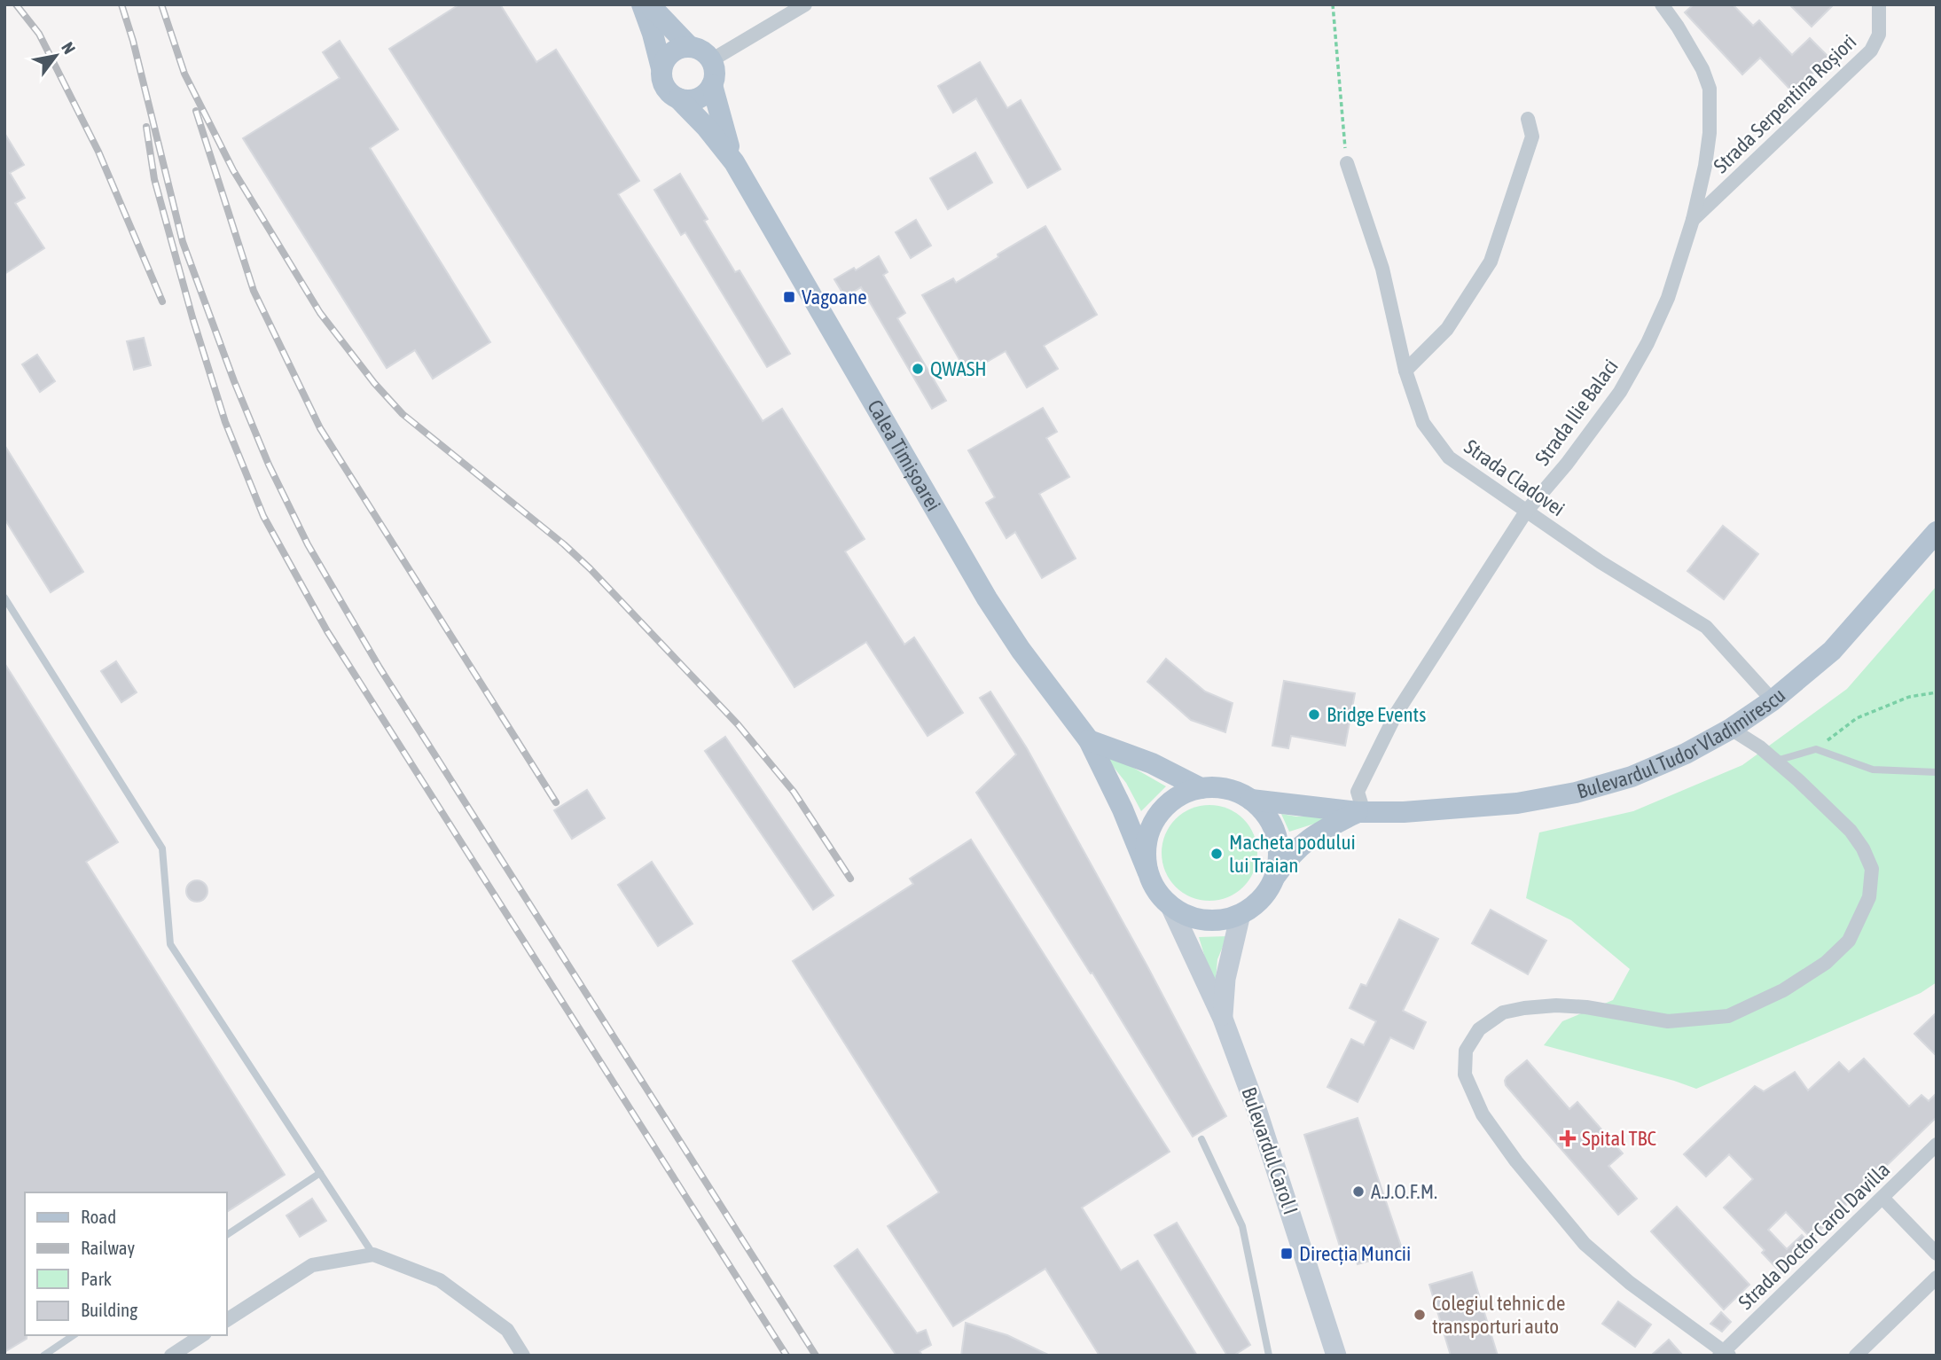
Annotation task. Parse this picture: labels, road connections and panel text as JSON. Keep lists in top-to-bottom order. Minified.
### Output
{"streets":{"main road":["Calea Timișoarei","Bulevardul Tudor Vladimirescu","Bulevardul Carol I"],"street":["Strada Serpentina Roșiori","Strada Ilie Balaci","Strada Cladovei","Strada Doctor Carol Davilla"]},"crossings":[["Strada Serpentina Roșiori","Strada Ilie Balaci"],["Strada Ilie Balaci","Strada Cladovei"],["Strada Ilie Balaci","Bulevardul Tudor Vladimirescu"],["Calea Timișoarei","Bulevardul Tudor Vladimirescu"],["Calea Timișoarei","Bulevardul Carol I"],["Strada Cladovei","Bulevardul Tudor Vladimirescu"],["Bulevardul Tudor Vladimirescu","Bulevardul Carol I"]],"places":{"transit":["Vagoane","Direcția Muncii"],"other":["QWASH","Bridge Events","Macheta podului lui Traian","A.J.O.F.M.","Colegiul tehnic de transporturi auto"],"health":["Spital TBC"]},"legend":["Road","Railway","Park","Building"],"north":"top right"}
